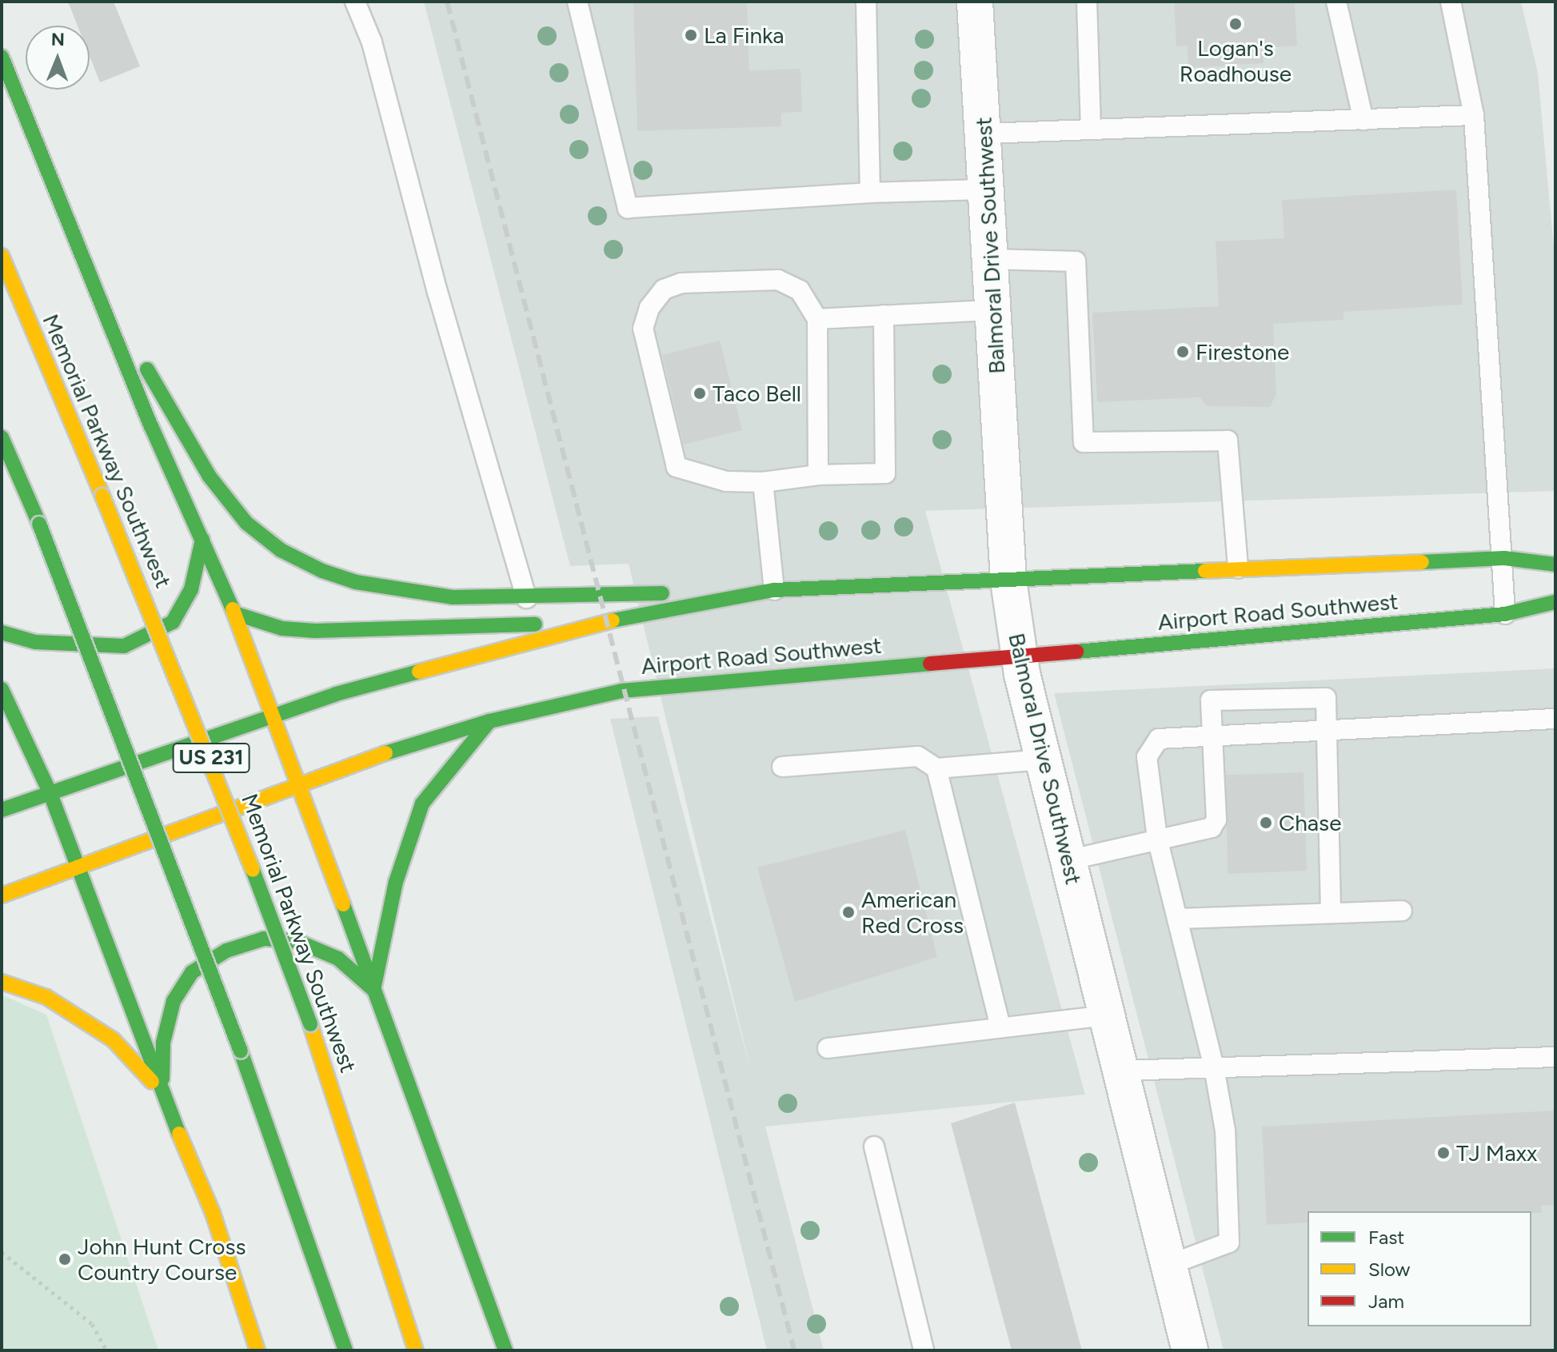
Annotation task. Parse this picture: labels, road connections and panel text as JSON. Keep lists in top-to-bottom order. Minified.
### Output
{"streets":{"main road":["Memorial Parkway Southwest","Airport Road Southwest","US 231"],"street":["Balmoral Drive Southwest"]},"crossings":[["Balmoral Drive Southwest","Airport Road Southwest"]],"places":["Logan's Roadhouse","La Finka","Firestone","Taco Bell","Chase","American Red Cross","TJ Maxx","John Hunt Cross Country Course"],"legend":["Fast","Slow","Jam"],"north":"top"}
